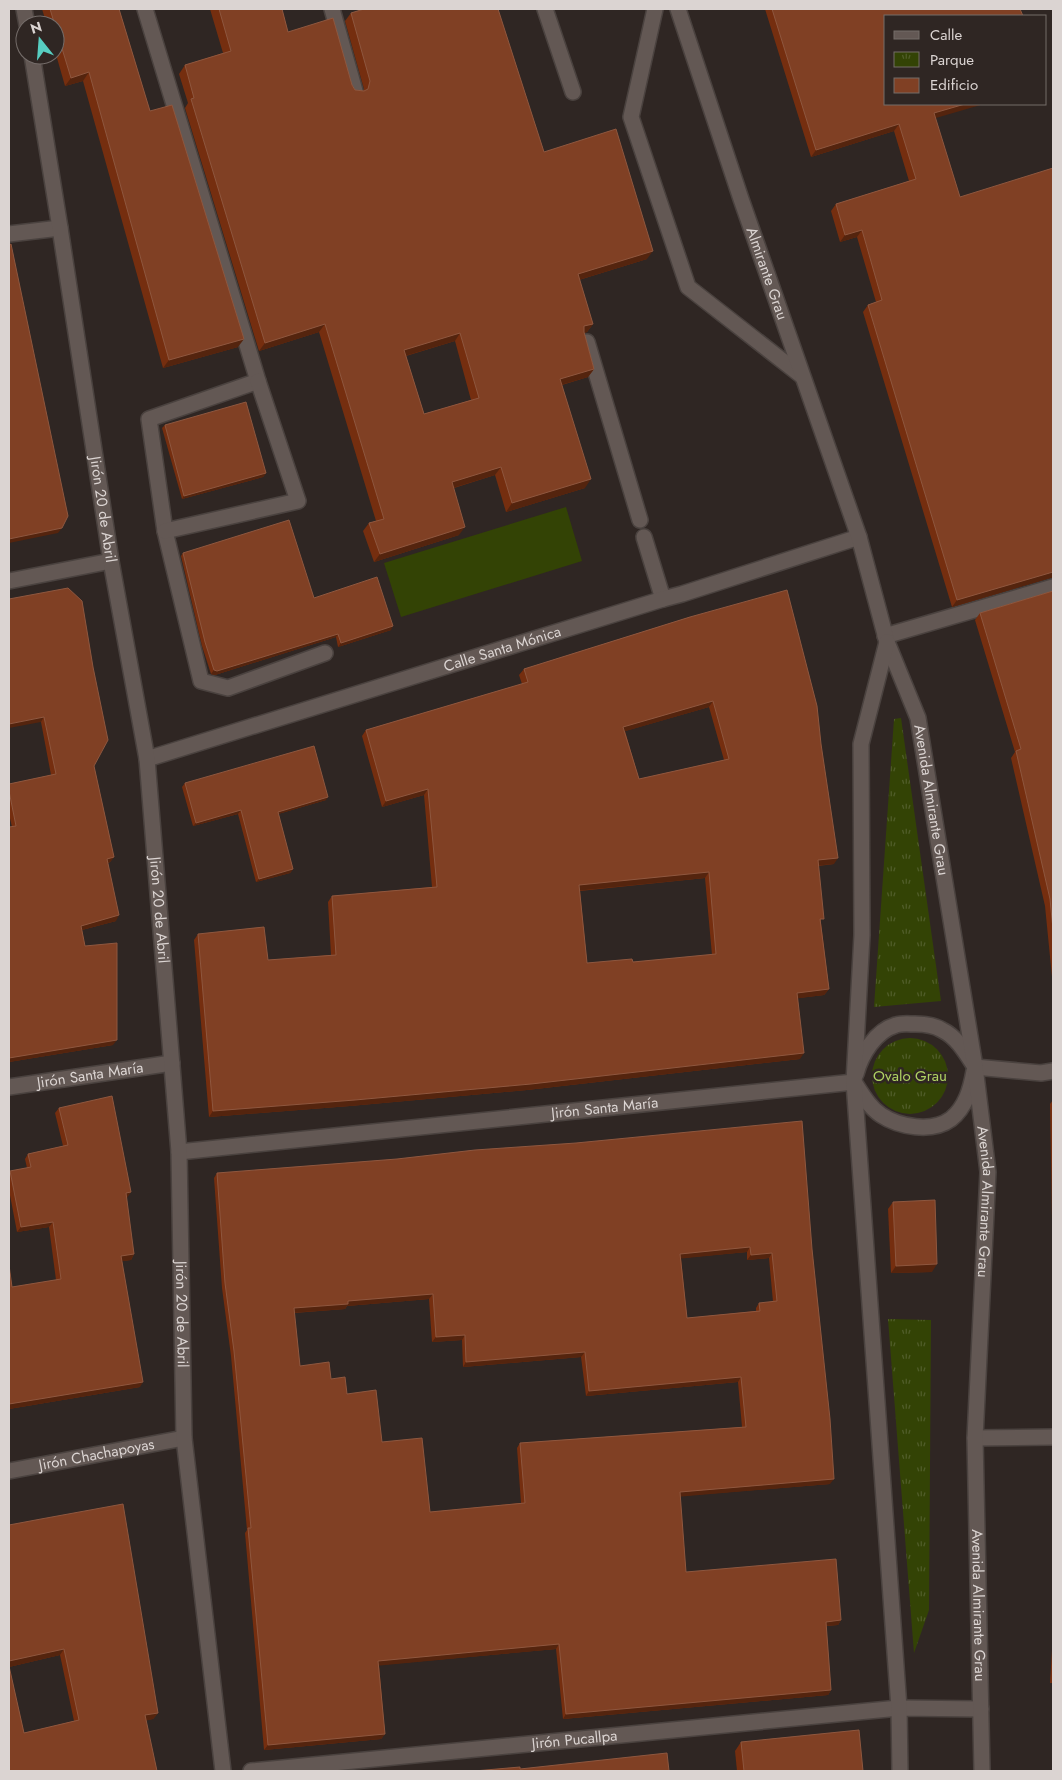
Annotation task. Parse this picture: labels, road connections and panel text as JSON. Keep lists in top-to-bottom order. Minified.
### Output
{"streets":{"main road":["Almirante Grau","Jirón 20 de Abril","Calle Santa Mónica","Avenida Almirante Grau","Jirón Santa María","Jirón Chachapoyas","Jirón Pucallpa"]},"crossings":[["Almirante Grau","Calle Santa Mónica"],["Almirante Grau","Avenida Almirante Grau"],["Jirón 20 de Abril","Calle Santa Mónica"],["Jirón 20 de Abril","Jirón Santa María"],["Jirón 20 de Abril","Jirón Chachapoyas"],["Calle Santa Mónica","Avenida Almirante Grau"],["Avenida Almirante Grau","Jirón Santa María"],["Avenida Almirante Grau","Jirón Pucallpa"]],"parks":["Ovalo Grau"],"legend":["Calle","Parque","Edificio"],"north":"top"}
